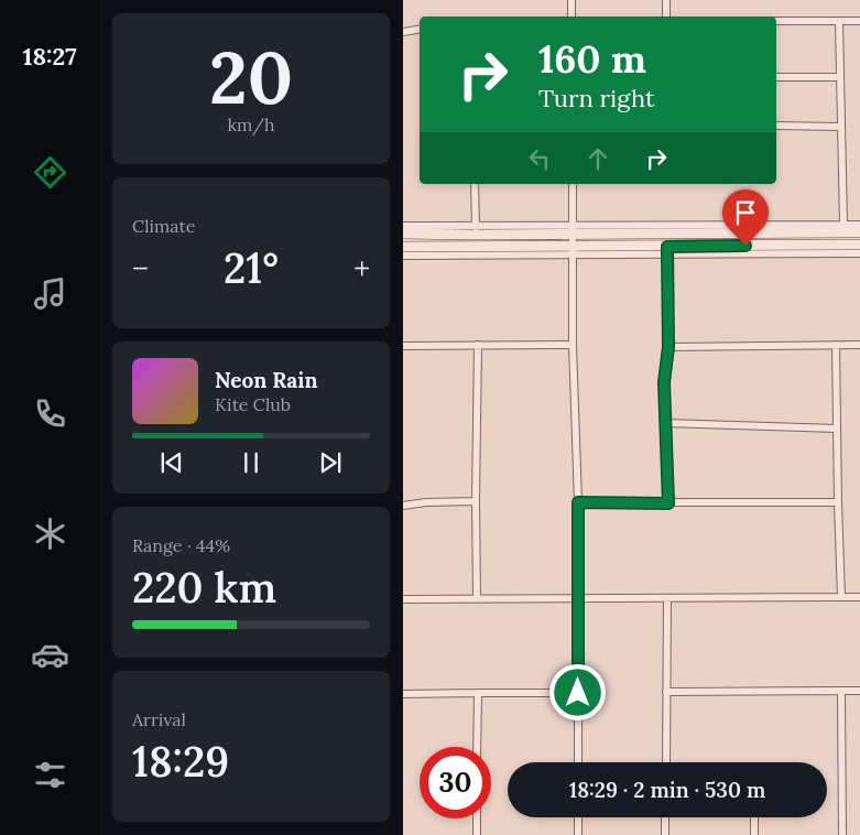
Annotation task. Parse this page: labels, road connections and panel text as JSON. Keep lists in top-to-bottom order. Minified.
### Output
{"page":{"tabs":"18:27","tile":[["20","km/h"],"Climate",["Range · 44%","220 km"],["Arrival","18:29"]],"turn":["160 m","Turn right"],"heat":["−","21°","+"],"song":["Neon Rain","Kite Club"],"limit":"30","trip":"18:29 · 2 min · 530 m"}}
